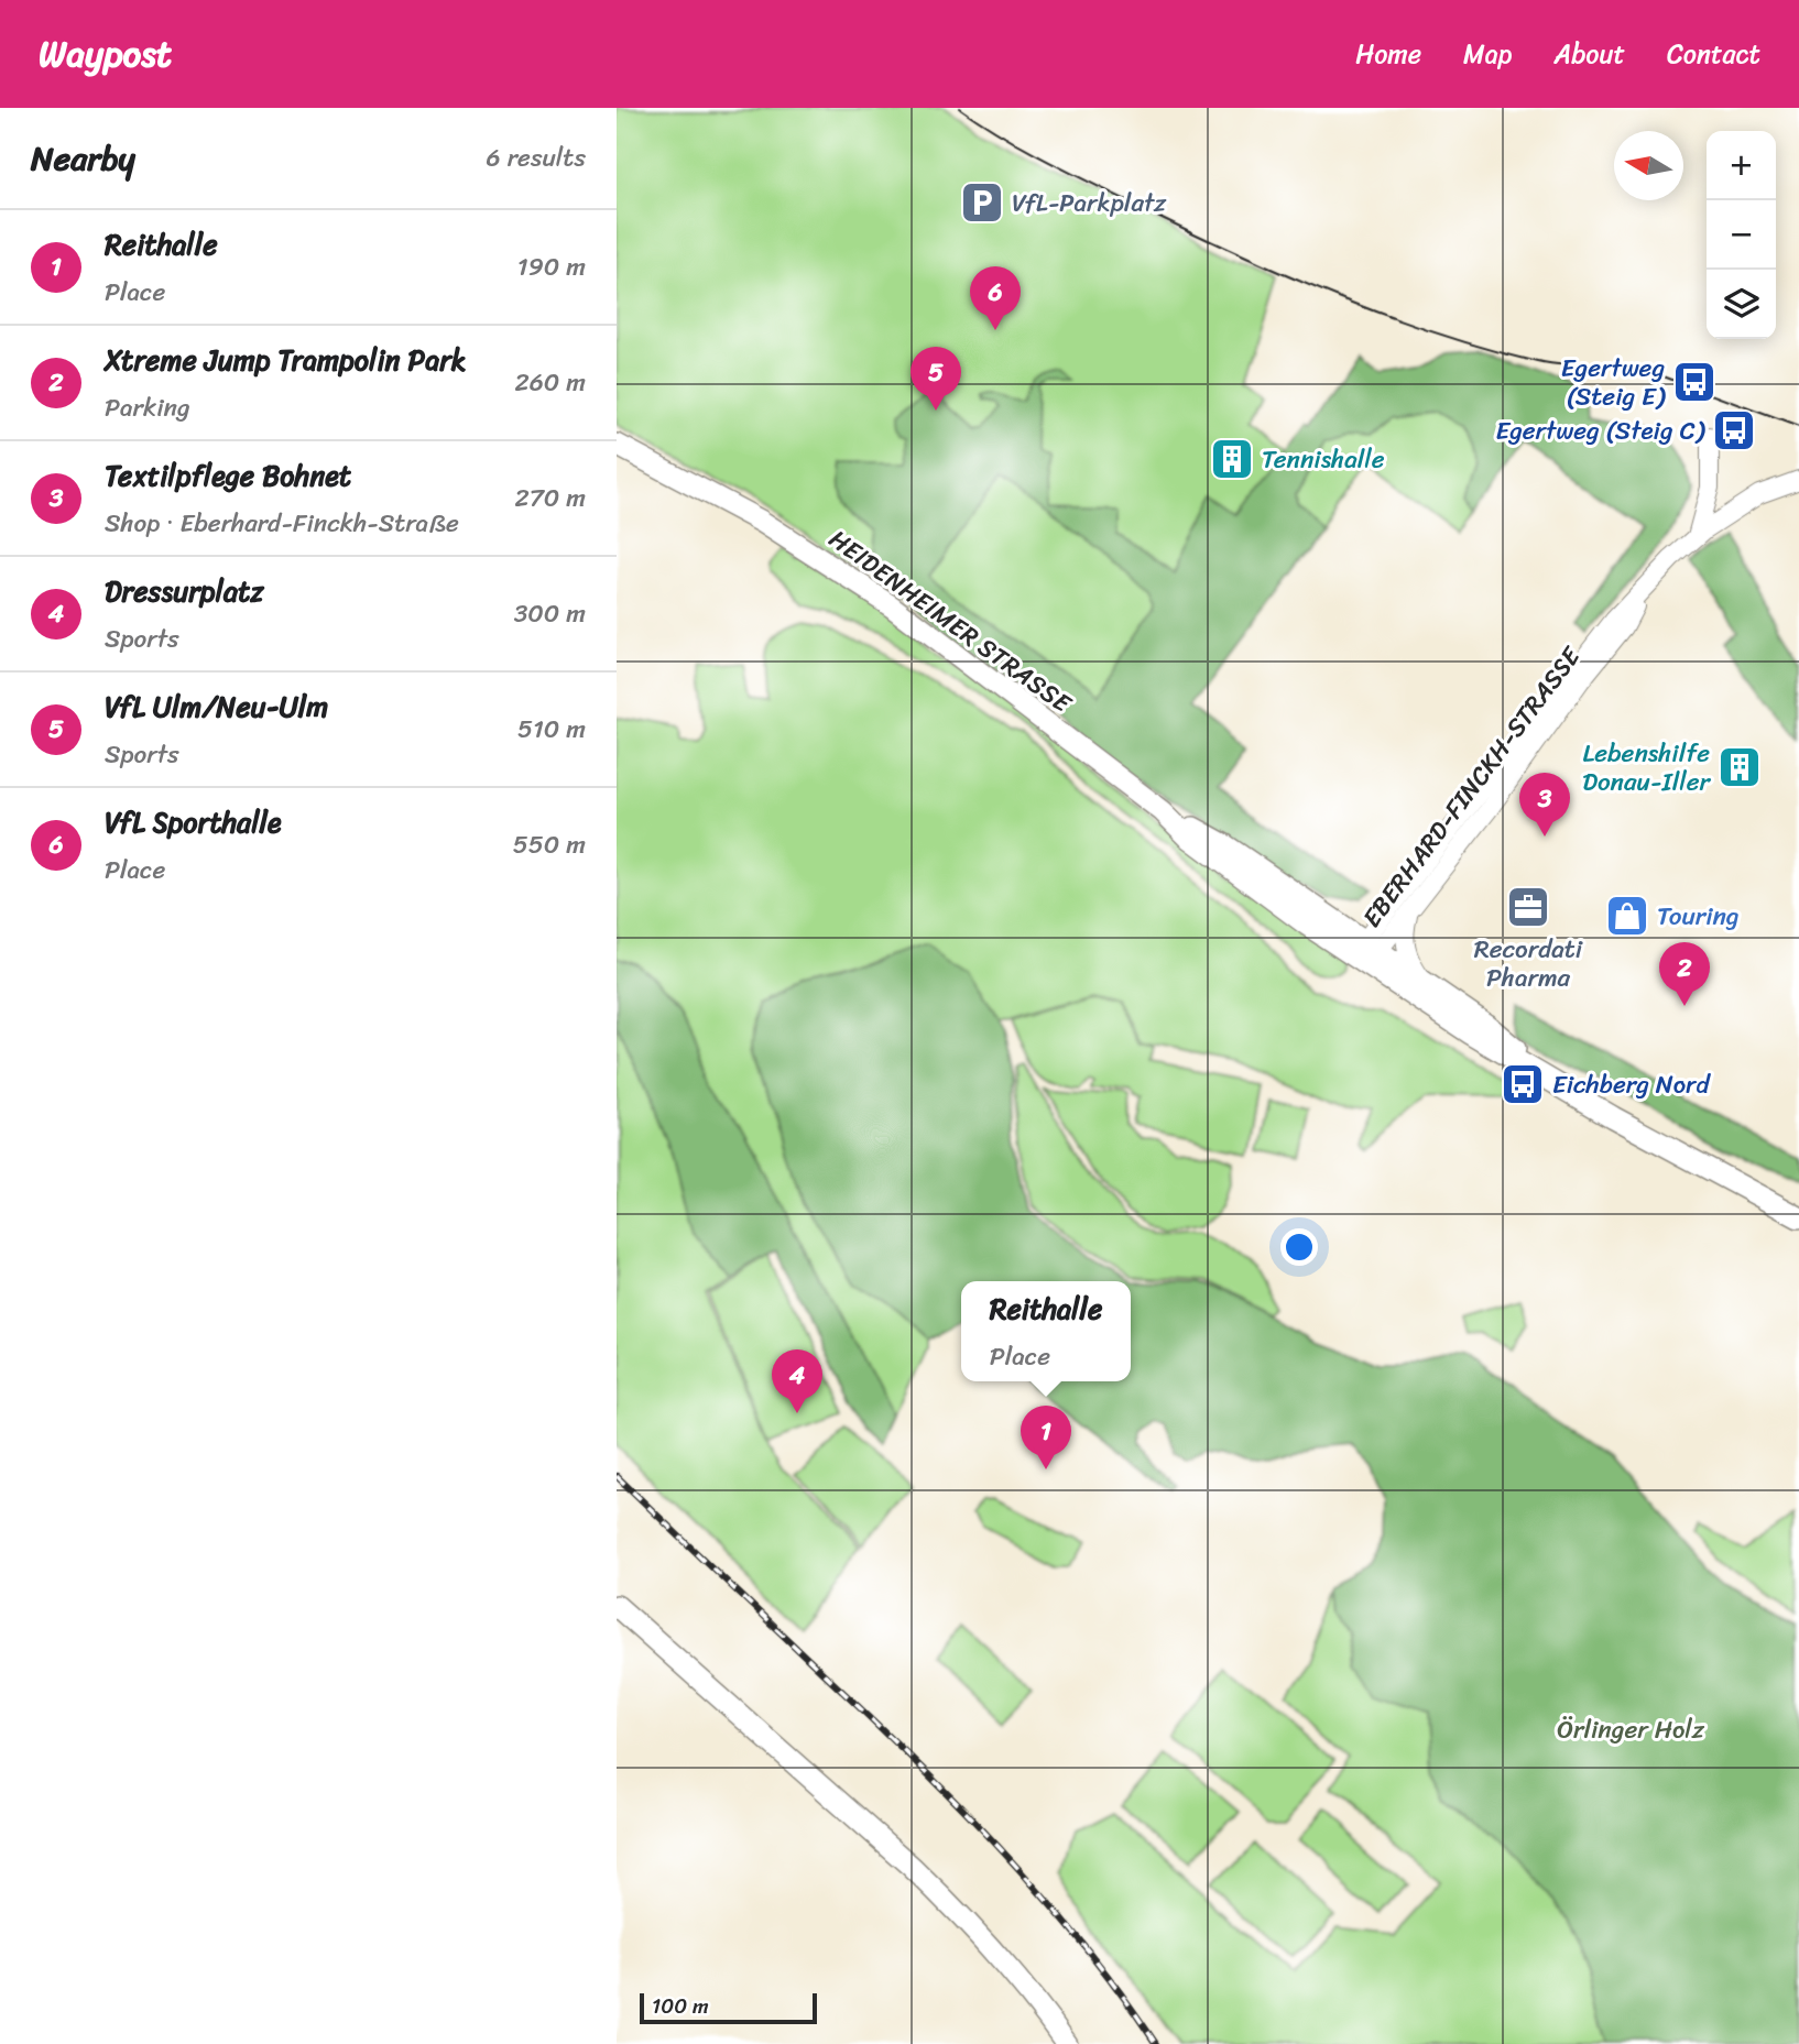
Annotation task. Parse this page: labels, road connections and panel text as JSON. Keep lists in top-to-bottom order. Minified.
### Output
{"streets":{"main road":["HEIDENHEIMER STRASSE"],"street":["EBERHARD-FINCKH-STRASSE"]},"crossings":[["HEIDENHEIMER STRASSE","EBERHARD-FINCKH-STRASSE"]],"parks":["Örlinger Holz"],"places":{"parking":["VfL-Parkplatz"],"bus stop":["Egertweg (Steig E)","Egertweg (Steig C)","Eichberg Nord"],"building":["Tennishalle","Lebenshilfe Donau-Iller"],"office":["Recordati Pharma"],"shop":["Touring"]},"scale_bar":"100 m","north":"left","page":{"header":"Waypost","nav":["Home","Map","About","Contact"],"heading":["Nearby","6 results"],"map_buttons":["+","−"],"list":[{"mark":"1","name":"Reithalle","note":"Place","value":"190 m"},{"mark":"2","name":"Xtreme Jump Trampolin Park","note":"Parking","value":"260 m"},{"mark":"3","name":"Textilpflege Bohnet","note":"Shop · Eberhard-Finckh-Straße","value":"270 m"},{"mark":"4","name":"Dressurplatz","note":"Sports","value":"300 m"},{"mark":"5","name":"VfL Ulm/Neu-Ulm","note":"Sports","value":"510 m"},{"mark":"6","name":"VfL Sporthalle","note":"Place","value":"550 m"}],"pins":["6","5","3","2","4","1"],"popup":["Reithalle","Place"],"scale":"100 m"}}
